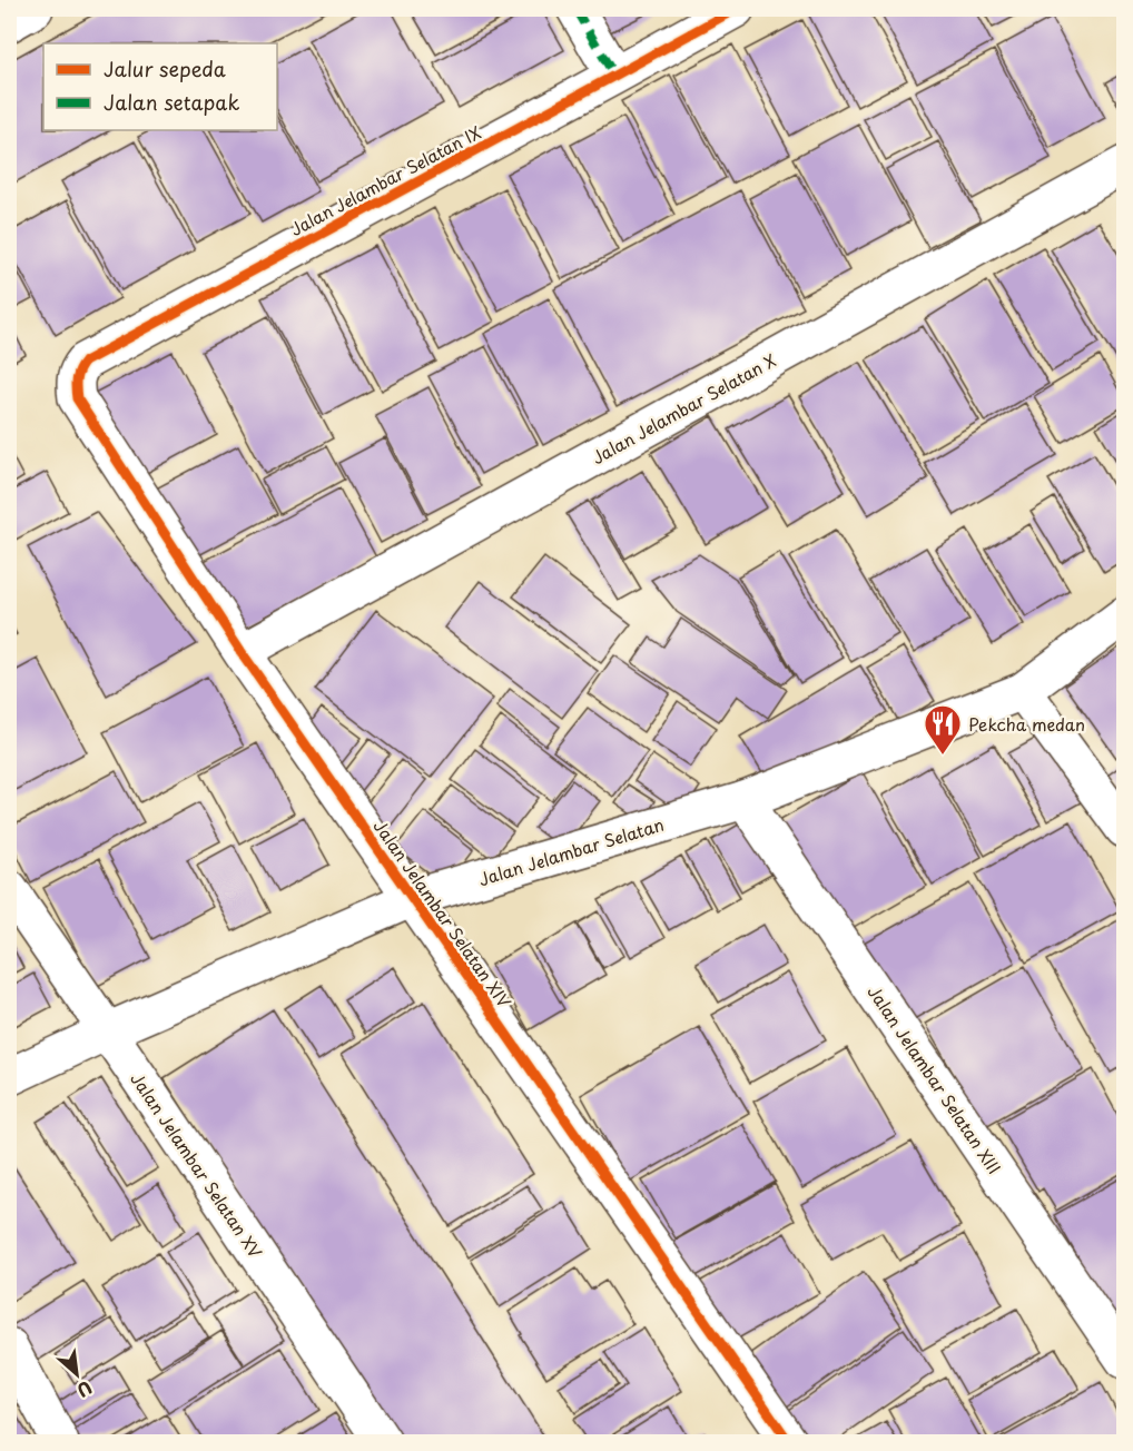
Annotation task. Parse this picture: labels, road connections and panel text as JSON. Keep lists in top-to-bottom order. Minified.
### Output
{"streets":{"street":["Jalan Jelambar Selatan IX","Jalan Jelambar Selatan X","Jalan Jelambar Selatan","Jalan Jelambar Selatan XIV","Jalan Jelambar Selatan XIII","Jalan Jelambar Selatan XV"]},"crossings":[["Jalan Jelambar Selatan IX","Jalan Jelambar Selatan XIV"],["Jalan Jelambar Selatan X","Jalan Jelambar Selatan XIV"],["Jalan Jelambar Selatan","Jalan Jelambar Selatan XIV"],["Jalan Jelambar Selatan","Jalan Jelambar Selatan XIII"],["Jalan Jelambar Selatan","Jalan Jelambar Selatan XV"]],"places":{"restaurant":["Pekcha medan"]},"legend":["Jalur sepeda","Jalan setapak"],"north":"bottom right"}
